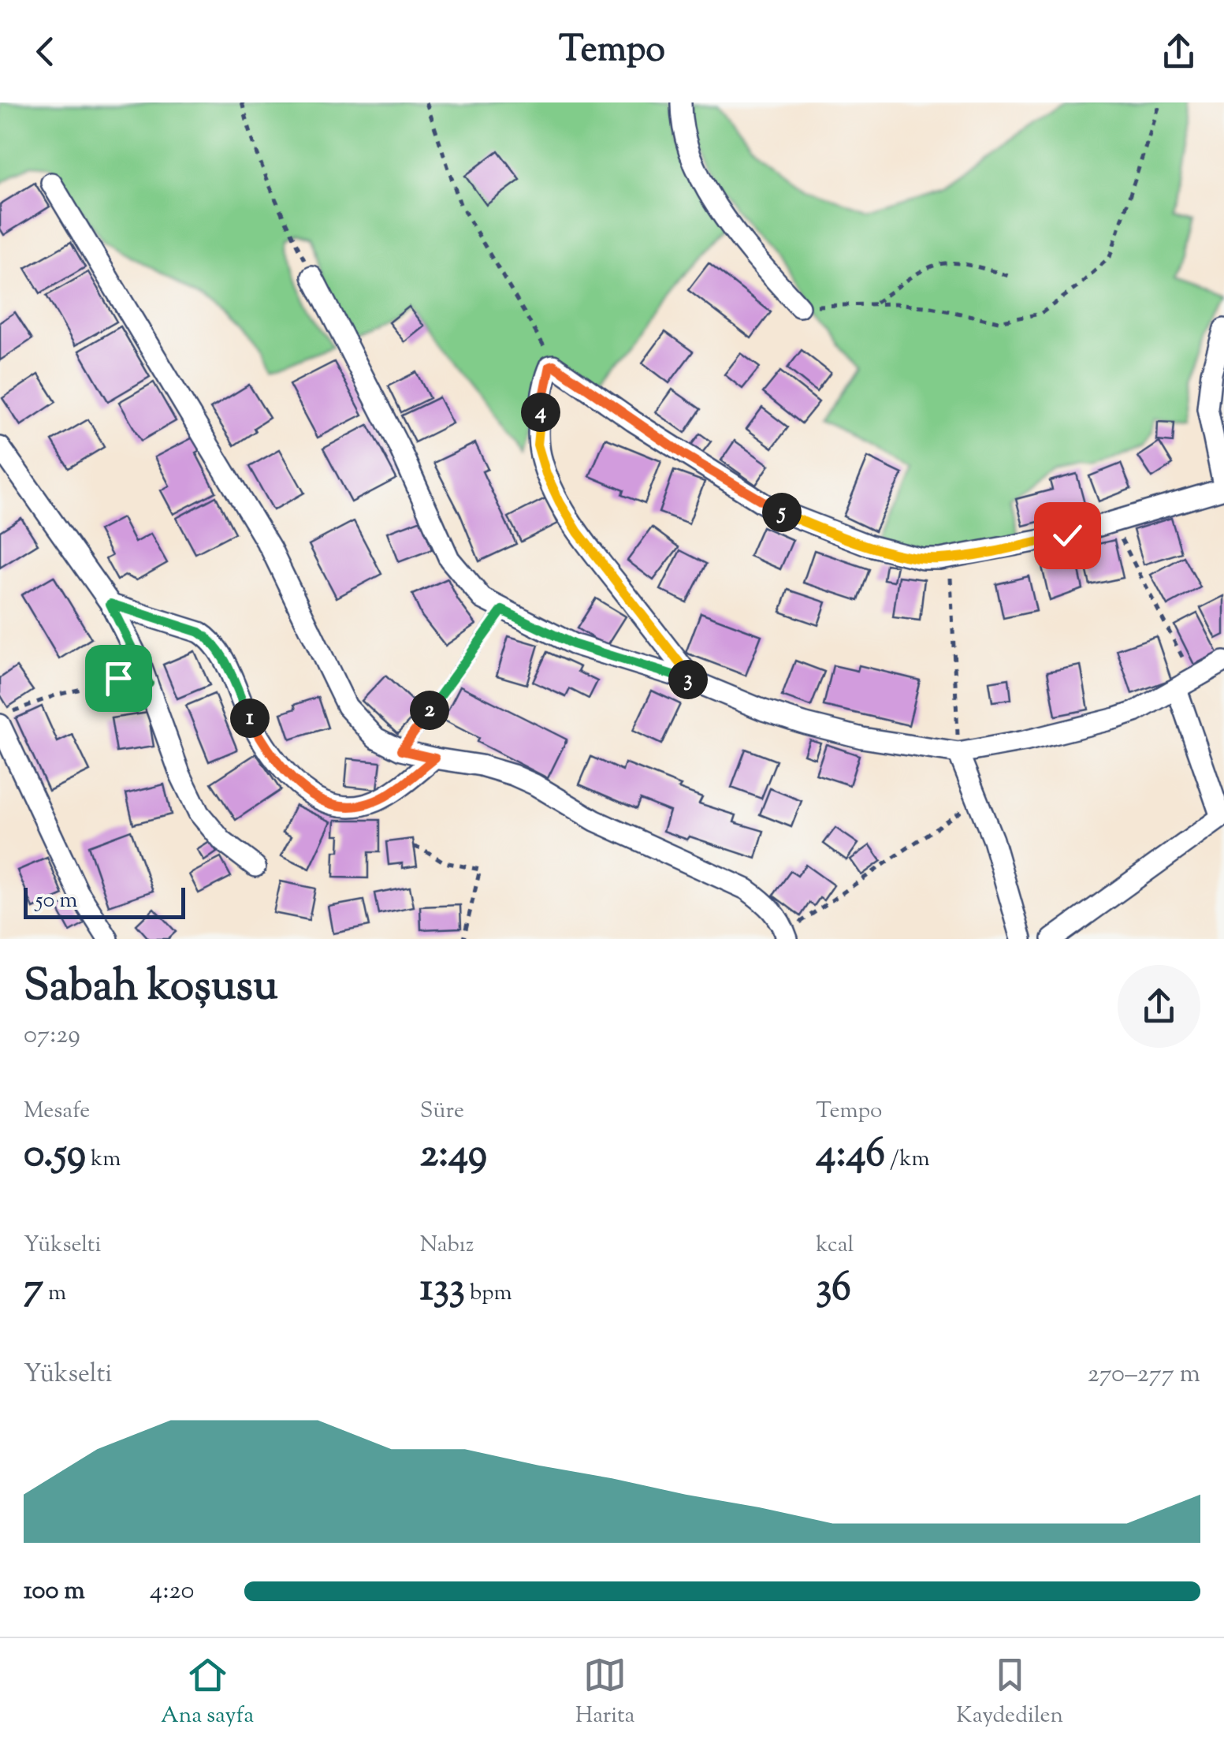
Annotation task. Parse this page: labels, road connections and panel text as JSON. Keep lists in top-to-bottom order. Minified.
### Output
{"scale_bar":"50 m","page":{"header":"Tempo","pins":["4","5","3","2","1"],"scale":"50 m","heading":["Sabah koşusu","07:29"],"stats":[["Mesafe","0.59 km"],["Süre","2:49"],["Tempo","4:46 /km"],["Yükselti","7 m"],["Nabız","133 bpm"],["kcal","36"]],"chart":["Yükselti","270–277 m"],"list":[{"name":"100 m","note":"4:20"}],"tabs":["Ana sayfa","Harita","Kaydedilen"]}}
